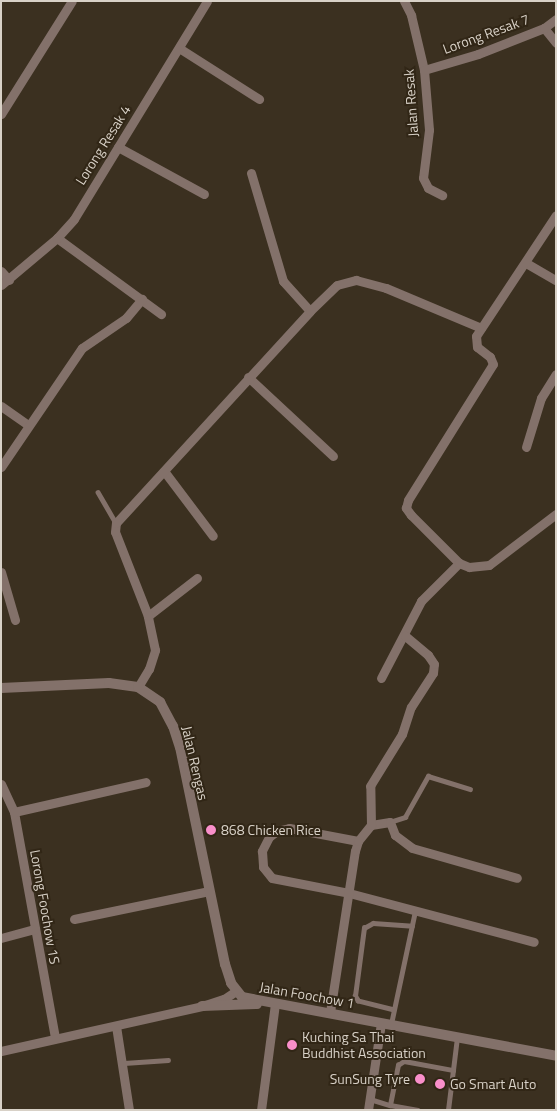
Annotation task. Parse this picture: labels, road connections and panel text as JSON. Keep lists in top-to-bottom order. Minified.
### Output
{"streets":{"street":["Lorong Resak 7","Jalan Resak","Lorong Resak 4","Jalan Rengas","Lorong Foochow 1S","Jalan Foochow 1"]},"crossings":[["Lorong Resak 7","Jalan Resak"],["Jalan Rengas","Jalan Foochow 1"]],"places":["868 Chicken Rice","Kuching Sa Thai Buddhist Association","SunSung Tyre","Go Smart Auto"]}
